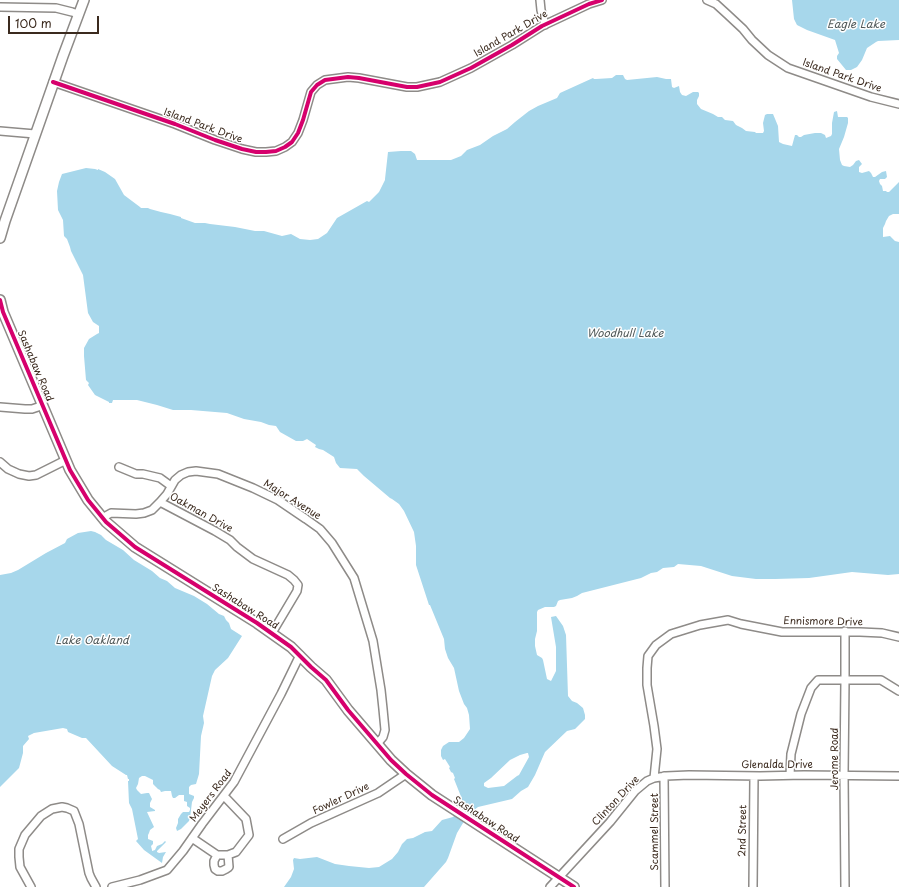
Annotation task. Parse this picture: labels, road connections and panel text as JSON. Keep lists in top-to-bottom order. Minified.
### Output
{"streets":{"street":["Island Park Drive","Sashabaw Road","Major Avenue","Oakman Drive","Ennismore Drive","Jerome Road","Glenalda Drive","Meyers Road","Fowler Drive","Clinton Drive","2nd Street","Scammel Street"]},"crossings":[["Sashabaw Road","Major Avenue"],["Sashabaw Road","Oakman Drive"],["Sashabaw Road","Meyers Road"],["Sashabaw Road","Fowler Drive"],["Sashabaw Road","Clinton Drive"],["Major Avenue","Oakman Drive"],["Ennismore Drive","Jerome Road"],["Ennismore Drive","Clinton Drive"],["Jerome Road","Glenalda Drive"],["Glenalda Drive","Clinton Drive"],["Glenalda Drive","2nd Street"],["Glenalda Drive","Scammel Street"]],"water":["Eagle Lake","Woodhull Lake","Lake Oakland"],"scale_bar":"100 m"}
